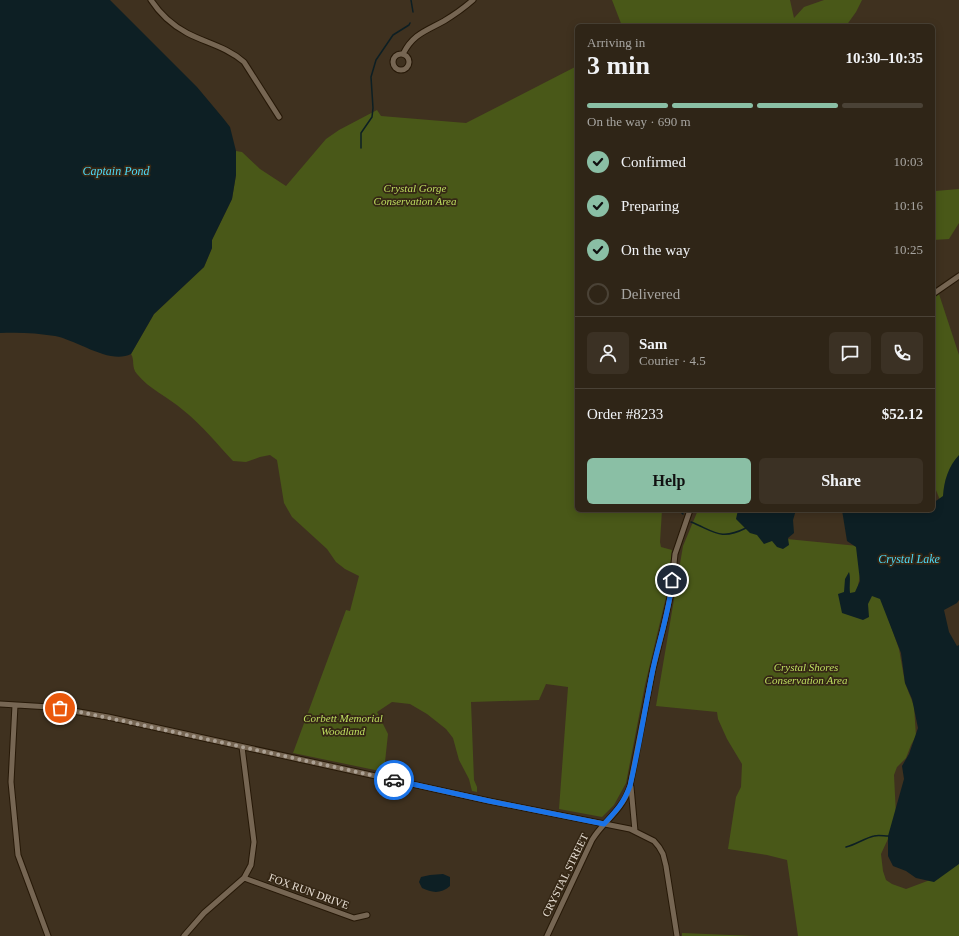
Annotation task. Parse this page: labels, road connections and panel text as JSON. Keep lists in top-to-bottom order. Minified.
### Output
{"streets":{"street":["CRYSTAL STREET","FOX RUN DRIVE"]},"water":["Captain Pond","Crystal Lake"],"parks":["Crystal Gorge Conservation Area","Crystal Shores Conservation Area","Corbett Memorial Woodland"],"page":{"heading":["3 min","Arriving in","10:30–10:35"],"panel":["Sam","Courier · 4.5","Order #8233","$52.12"],"bar":"On the way · 690 m","list":[["Confirmed","10:03"],["Preparing","10:16"],["On the way","10:25"],"Delivered"],"buttons":["Help","Share"]}}
